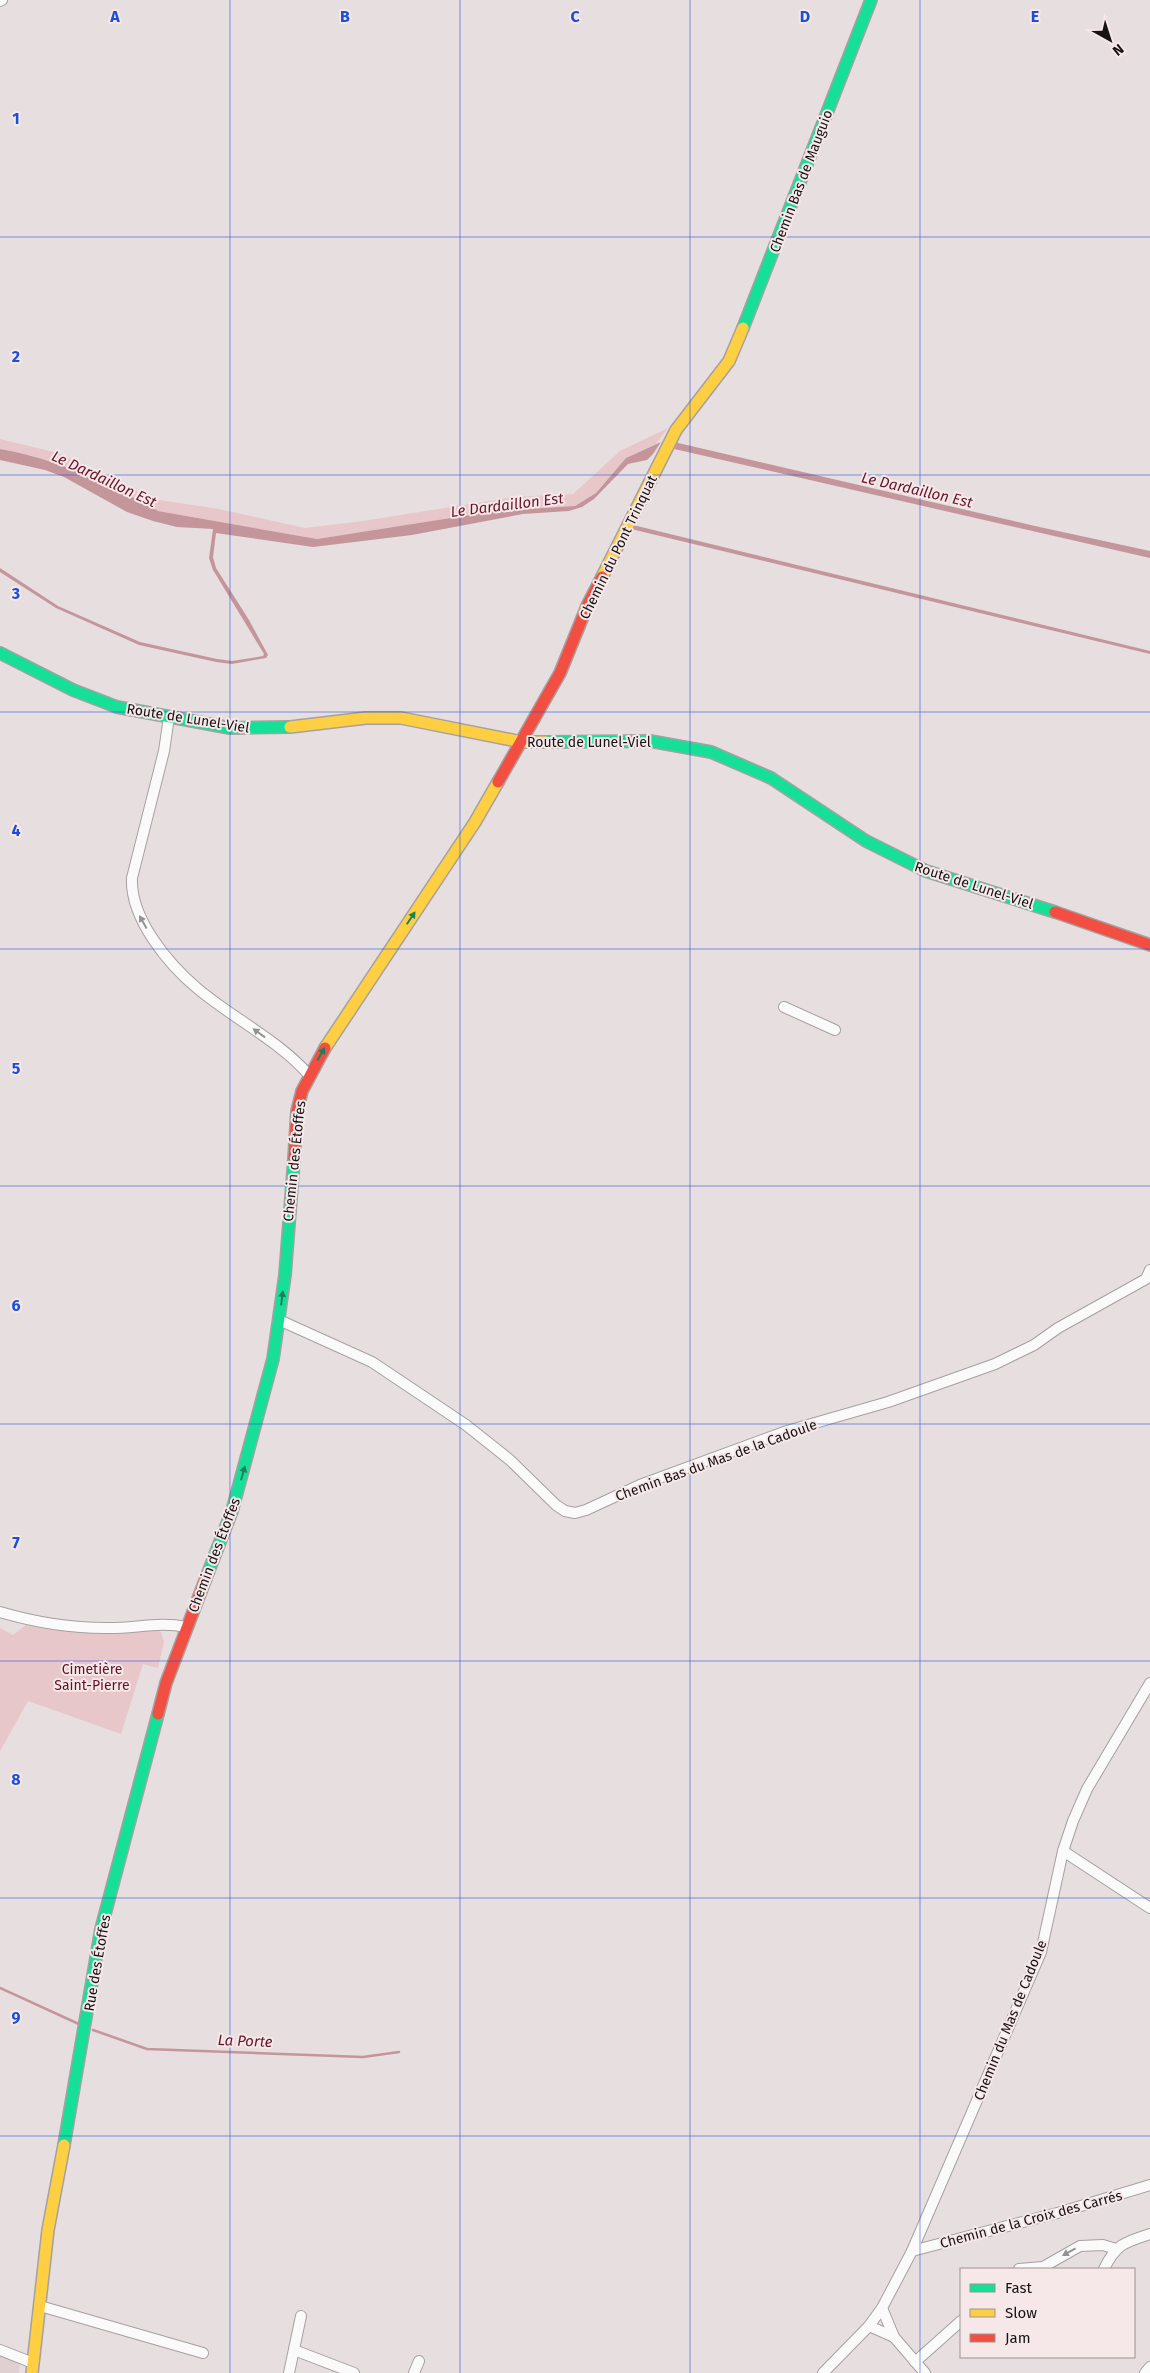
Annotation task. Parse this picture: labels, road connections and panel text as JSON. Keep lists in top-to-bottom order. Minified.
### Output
{"streets":{"street":["Chemin Bas de Mauguio","Chemin du Pont Trinquat","Route de Lunel-Viel","Chemin des Étoffes","Chemin Bas du Mas de la Cadoule","Rue des Étoffes","Chemin du Mas de Cadoule","Chemin de la Croix des Carrés"]},"crossings":[["Chemin Bas de Mauguio","Chemin du Pont Trinquat"],["Chemin du Pont Trinquat","Route de Lunel-Viel"],["Chemin du Pont Trinquat","Chemin des Étoffes"],["Route de Lunel-Viel","Chemin des Étoffes"],["Chemin des Étoffes","Chemin Bas du Mas de la Cadoule"],["Chemin des Étoffes","Rue des Étoffes"],["Chemin du Mas de Cadoule","Chemin de la Croix des Carrés"]],"one_way":["Chemin des Étoffes"],"water":["Le Dardaillon Est","La Porte"],"parks":["Cimetière Saint-Pierre"],"legend":["Fast","Slow","Jam"],"north":"bottom right","grid":{"columns":["A","B","C","D","E"],"rows":["1","2","3","4","5","6","7","8","9"]}}
